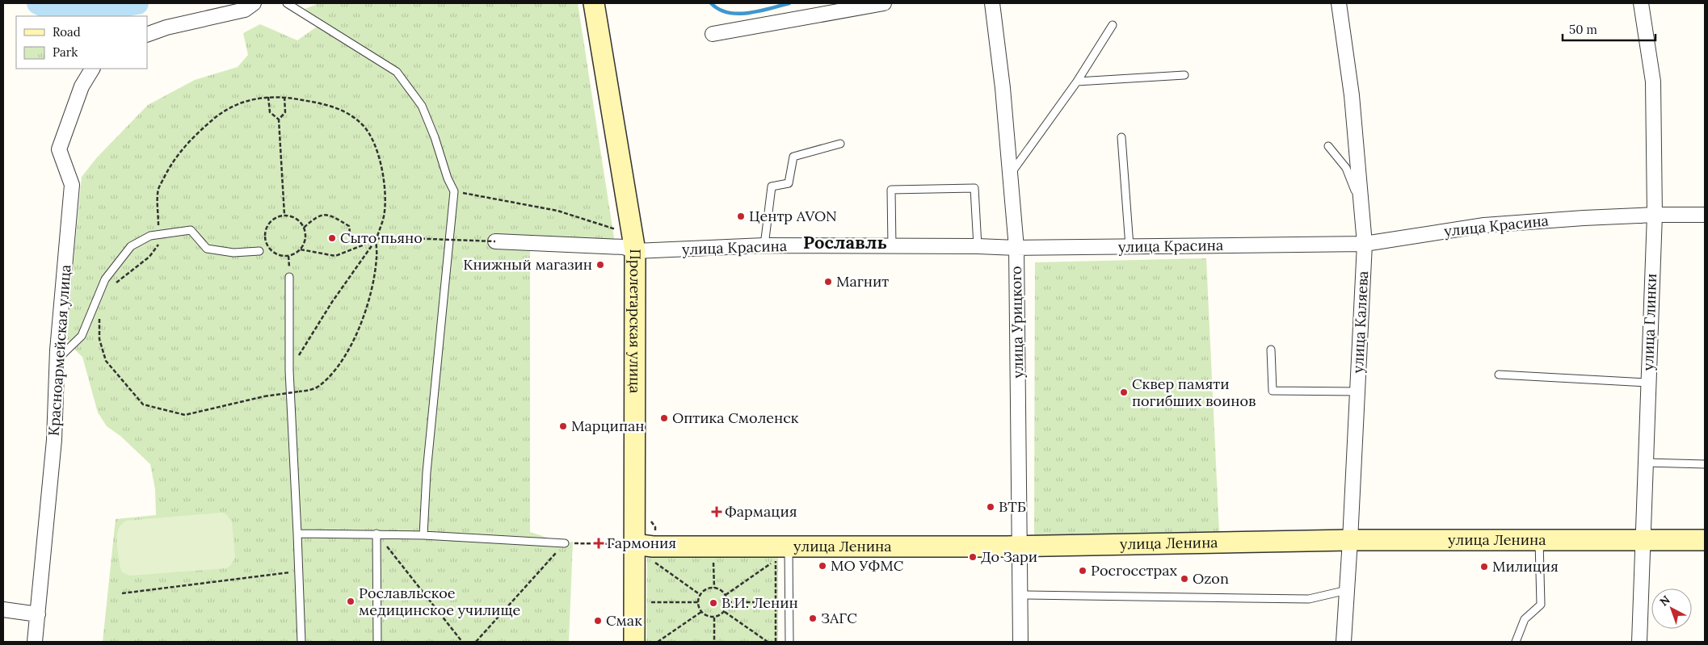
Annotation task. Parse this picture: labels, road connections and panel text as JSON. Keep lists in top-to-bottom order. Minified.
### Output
{"streets":{"main road":["Пролетарская улица","улица Ленина"],"street":["улица Красина","улица Урицкого","улица Каляева","улица Глинки","Красноармейская улица"]},"crossings":[["улица Красина","Пролетарская улица"],["улица Красина","улица Урицкого"],["улица Красина","улица Каляева"],["улица Красина","улица Глинки"],["Пролетарская улица","улица Ленина"],["улица Урицкого","улица Ленина"],["улица Каляева","улица Ленина"],["улица Глинки","улица Ленина"]],"districts":["Рославль"],"places":{"other":["Центр AVON","Сыто пьяно","Книжный магазин","Магнит","Сквер памяти погибших воинов","Оптика Смоленск","Марципан","ВТБ","До Зари","МО УФМС","Милиция","Росгосстрах","Ozon","Рославльское медицинское училище","В.И. Ленин","ЗАГС","Смак"],"health":["Фармация","Гармония"]},"legend":["Road","Park"],"scale_bar":"50 m","north":"top left"}
